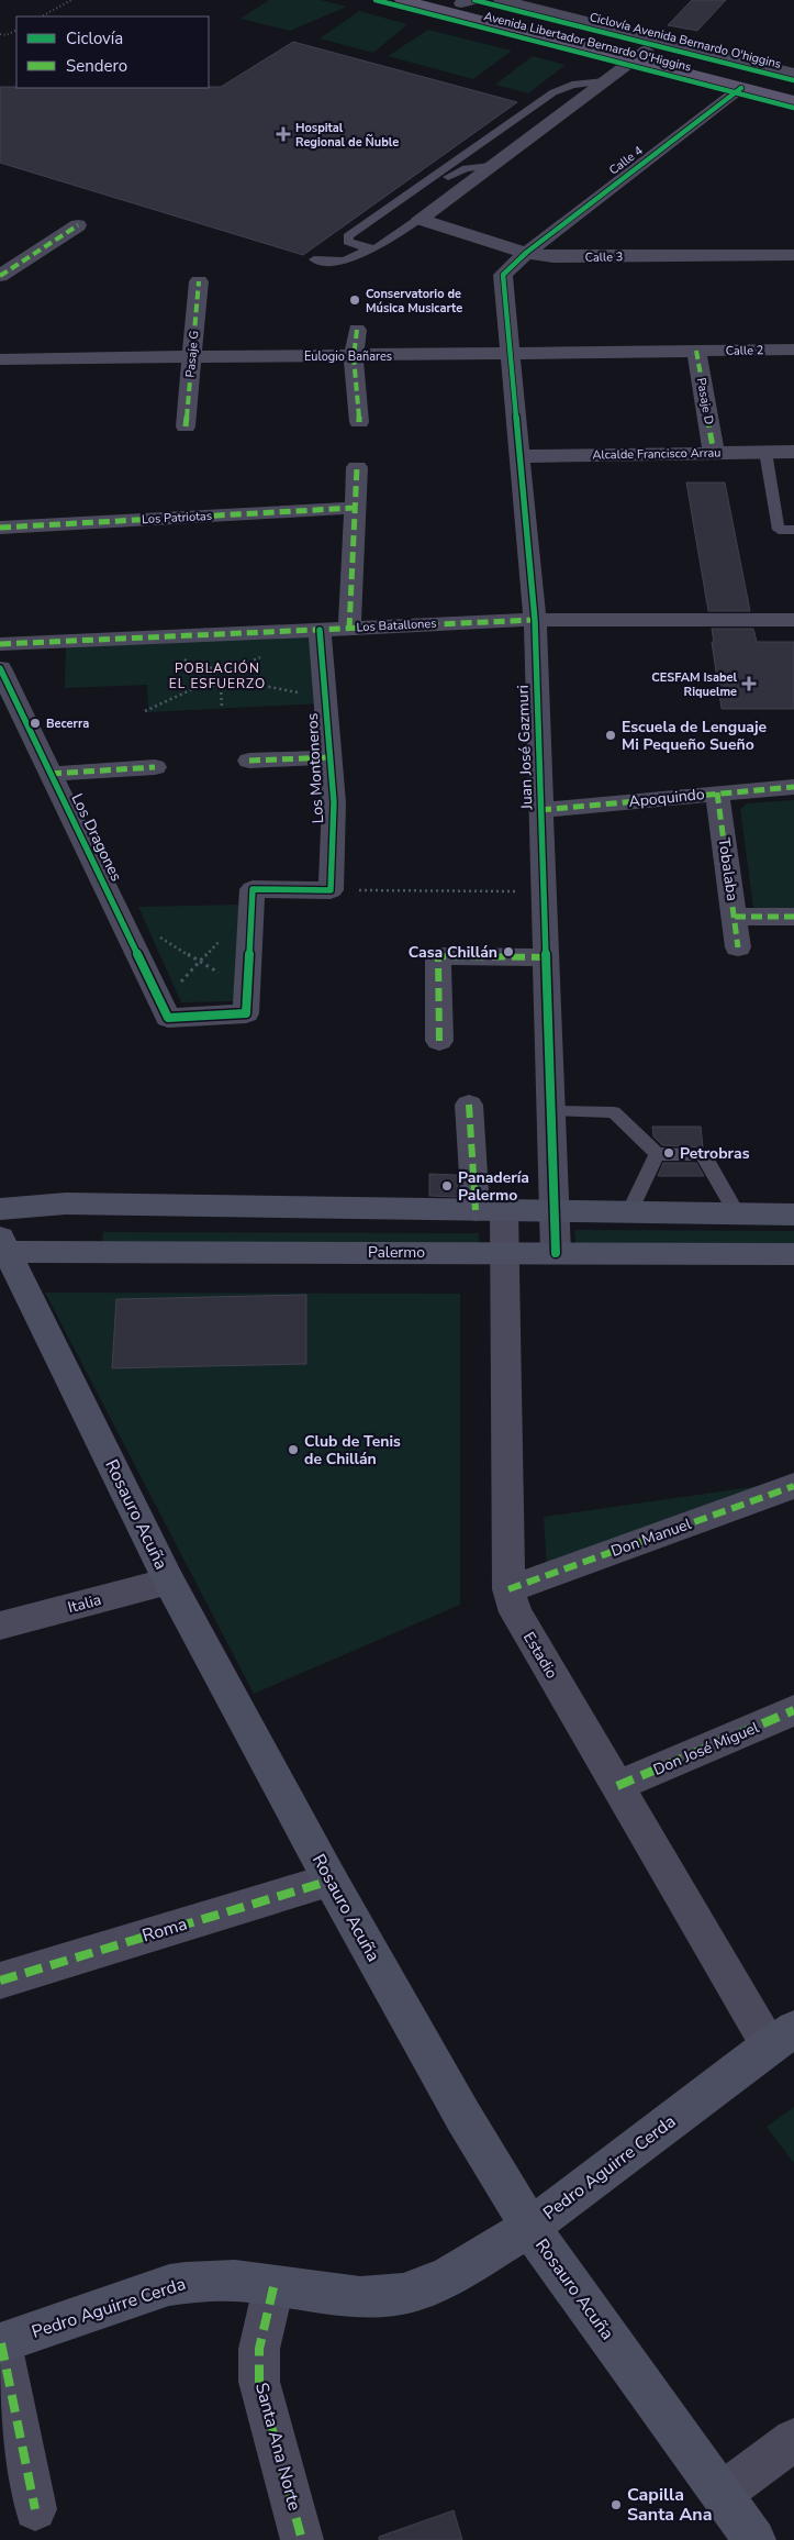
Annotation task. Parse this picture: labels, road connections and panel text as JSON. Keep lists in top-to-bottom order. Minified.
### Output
{"streets":{"main road":["Avenida Libertador Bernardo O'Higgins"],"street":["Calle 4","Calle 3","Calle 2","Pasaje G","Eulogio Bañares","Pasaje D","Alcalde Francisco Arrau","Los Patriotas","Los Batallones","Juan José Gazmuri","Los Montoneros","Apoquindo","Los Dragones","Tobalaba","Palermo","Rosauro Acuña","Don Manuel","Italia","Estadio","Don José Miguel","Roma","Pedro Aguirre Cerda","Santa Ana Norte"],"cycle path":["Ciclovía Avenida Bernardo O'higgins"]},"crossings":[["Avenida Libertador Bernardo O'Higgins","Calle 4"],["Calle 4","Calle 3"],["Calle 4","Juan José Gazmuri"],["Calle 3","Juan José Gazmuri"],["Calle 2","Eulogio Bañares"],["Calle 2","Pasaje D"],["Pasaje G","Eulogio Bañares"],["Eulogio Bañares","Pasaje D"],["Eulogio Bañares","Juan José Gazmuri"],["Pasaje D","Alcalde Francisco Arrau"],["Alcalde Francisco Arrau","Juan José Gazmuri"],["Los Batallones","Juan José Gazmuri"],["Los Batallones","Los Montoneros"],["Juan José Gazmuri","Apoquindo"],["Juan José Gazmuri","Palermo"],["Apoquindo","Tobalaba"],["Palermo","Rosauro Acuña"],["Palermo","Estadio"],["Rosauro Acuña","Italia"],["Rosauro Acuña","Roma"],["Rosauro Acuña","Pedro Aguirre Cerda"],["Don Manuel","Estadio"],["Estadio","Don José Miguel"],["Estadio","Pedro Aguirre Cerda"],["Pedro Aguirre Cerda","Santa Ana Norte"]],"districts":["POBLACIÓN EL ESFUERZO"],"places":{"health":["Hospital Regional de Ñuble","CESFAM Isabel Riquelme"],"other":["Conservatorio de Música Musicarte","Becerra","Escuela de Lenguaje Mi Pequeño Sueño","Casa Chillán","Petrobras","Panadería Palermo","Club de Tenis de Chillán","Capilla Santa Ana"]},"legend":["Ciclovía","Sendero"]}
